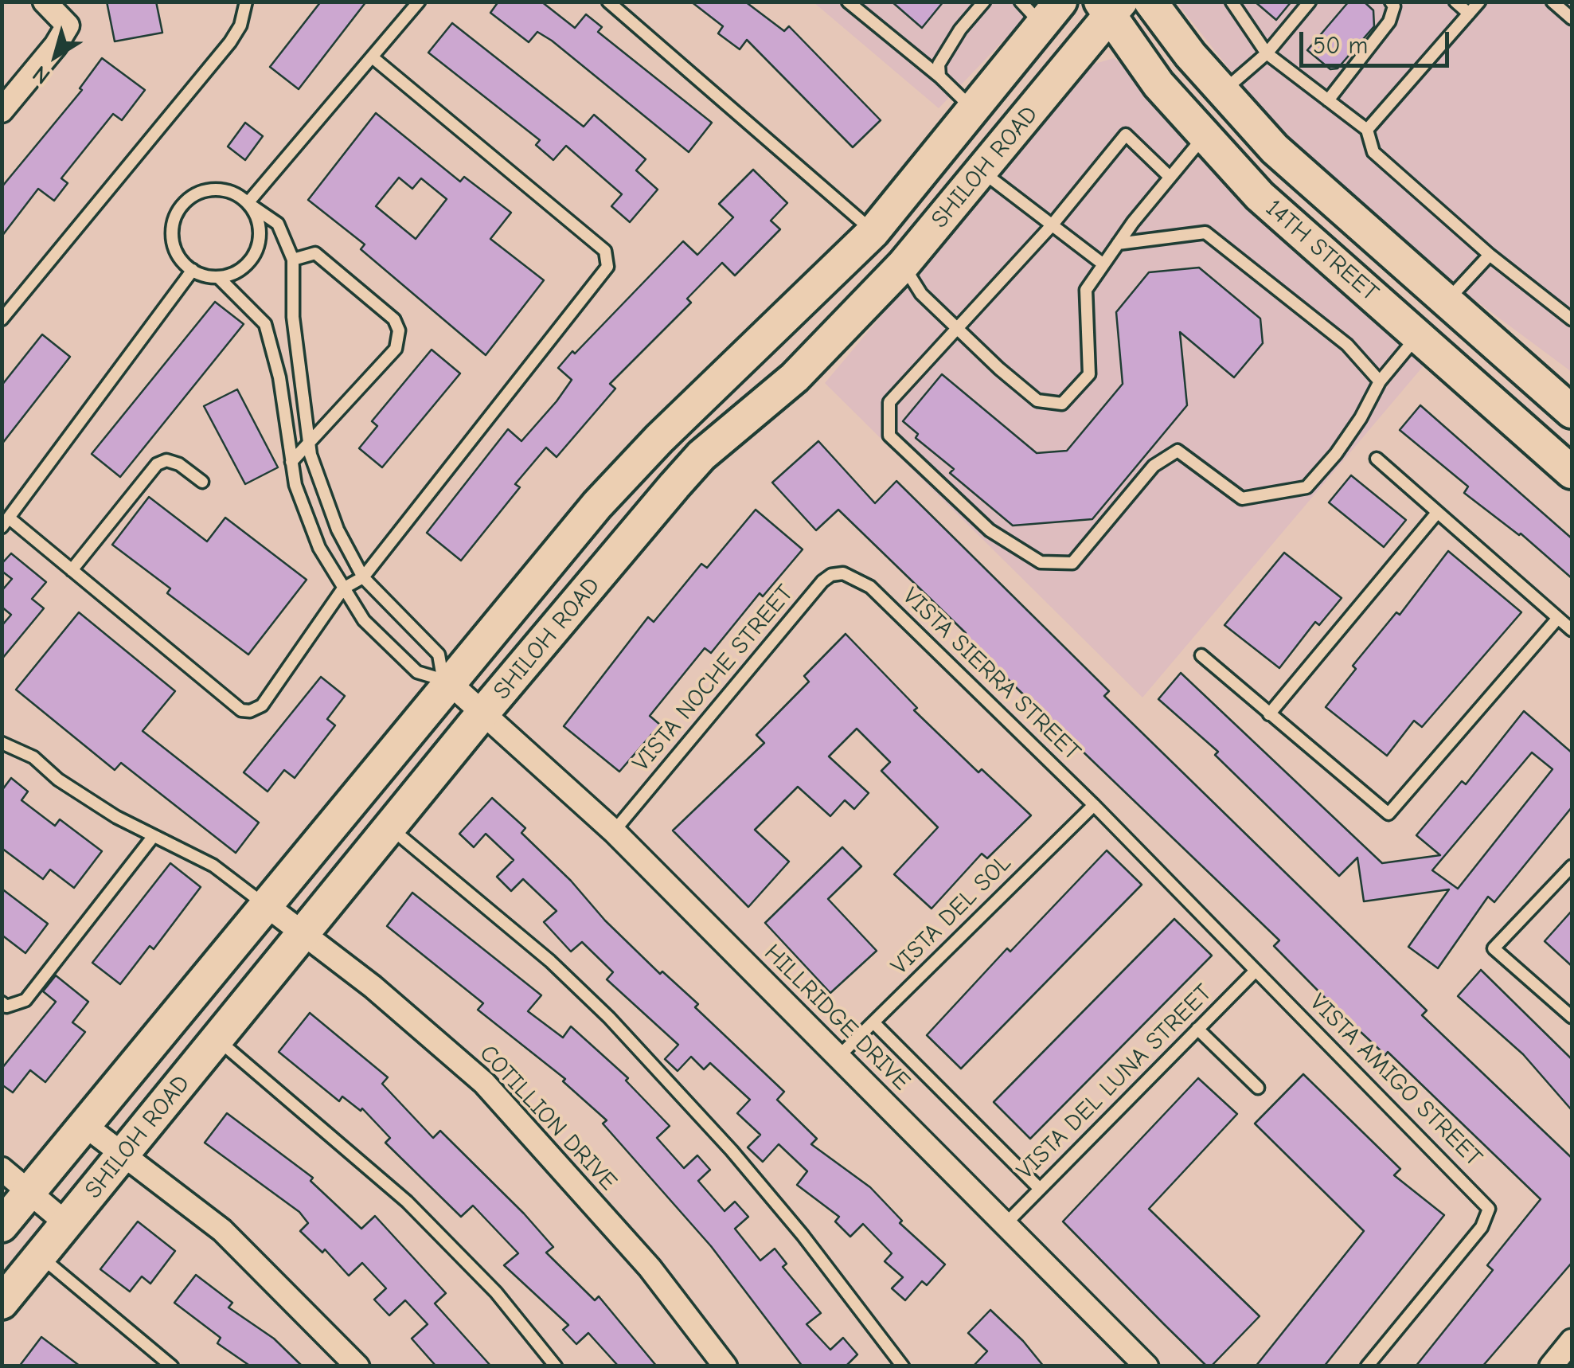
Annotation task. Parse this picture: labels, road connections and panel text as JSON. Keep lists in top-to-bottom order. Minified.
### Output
{"streets":{"main road":["SHILOH ROAD","14TH STREET"],"street":["HILLRIDGE DRIVE","COTILLION DRIVE"],"lane":["VISTA SIERRA STREET","VISTA NOCHE STREET","VISTA DEL SOL","VISTA AMIGO STREET","VISTA DEL LUNA STREET"]},"crossings":[["SHILOH ROAD","14TH STREET"],["SHILOH ROAD","HILLRIDGE DRIVE"],["SHILOH ROAD","COTILLION DRIVE"],["VISTA SIERRA STREET","VISTA NOCHE STREET"],["VISTA SIERRA STREET","VISTA DEL SOL"],["VISTA SIERRA STREET","VISTA AMIGO STREET"],["VISTA SIERRA STREET","VISTA DEL LUNA STREET"],["VISTA NOCHE STREET","HILLRIDGE DRIVE"],["VISTA DEL SOL","HILLRIDGE DRIVE"],["HILLRIDGE DRIVE","VISTA DEL LUNA STREET"],["VISTA AMIGO STREET","VISTA DEL LUNA STREET"]],"scale_bar":"50 m","north":"bottom left"}
